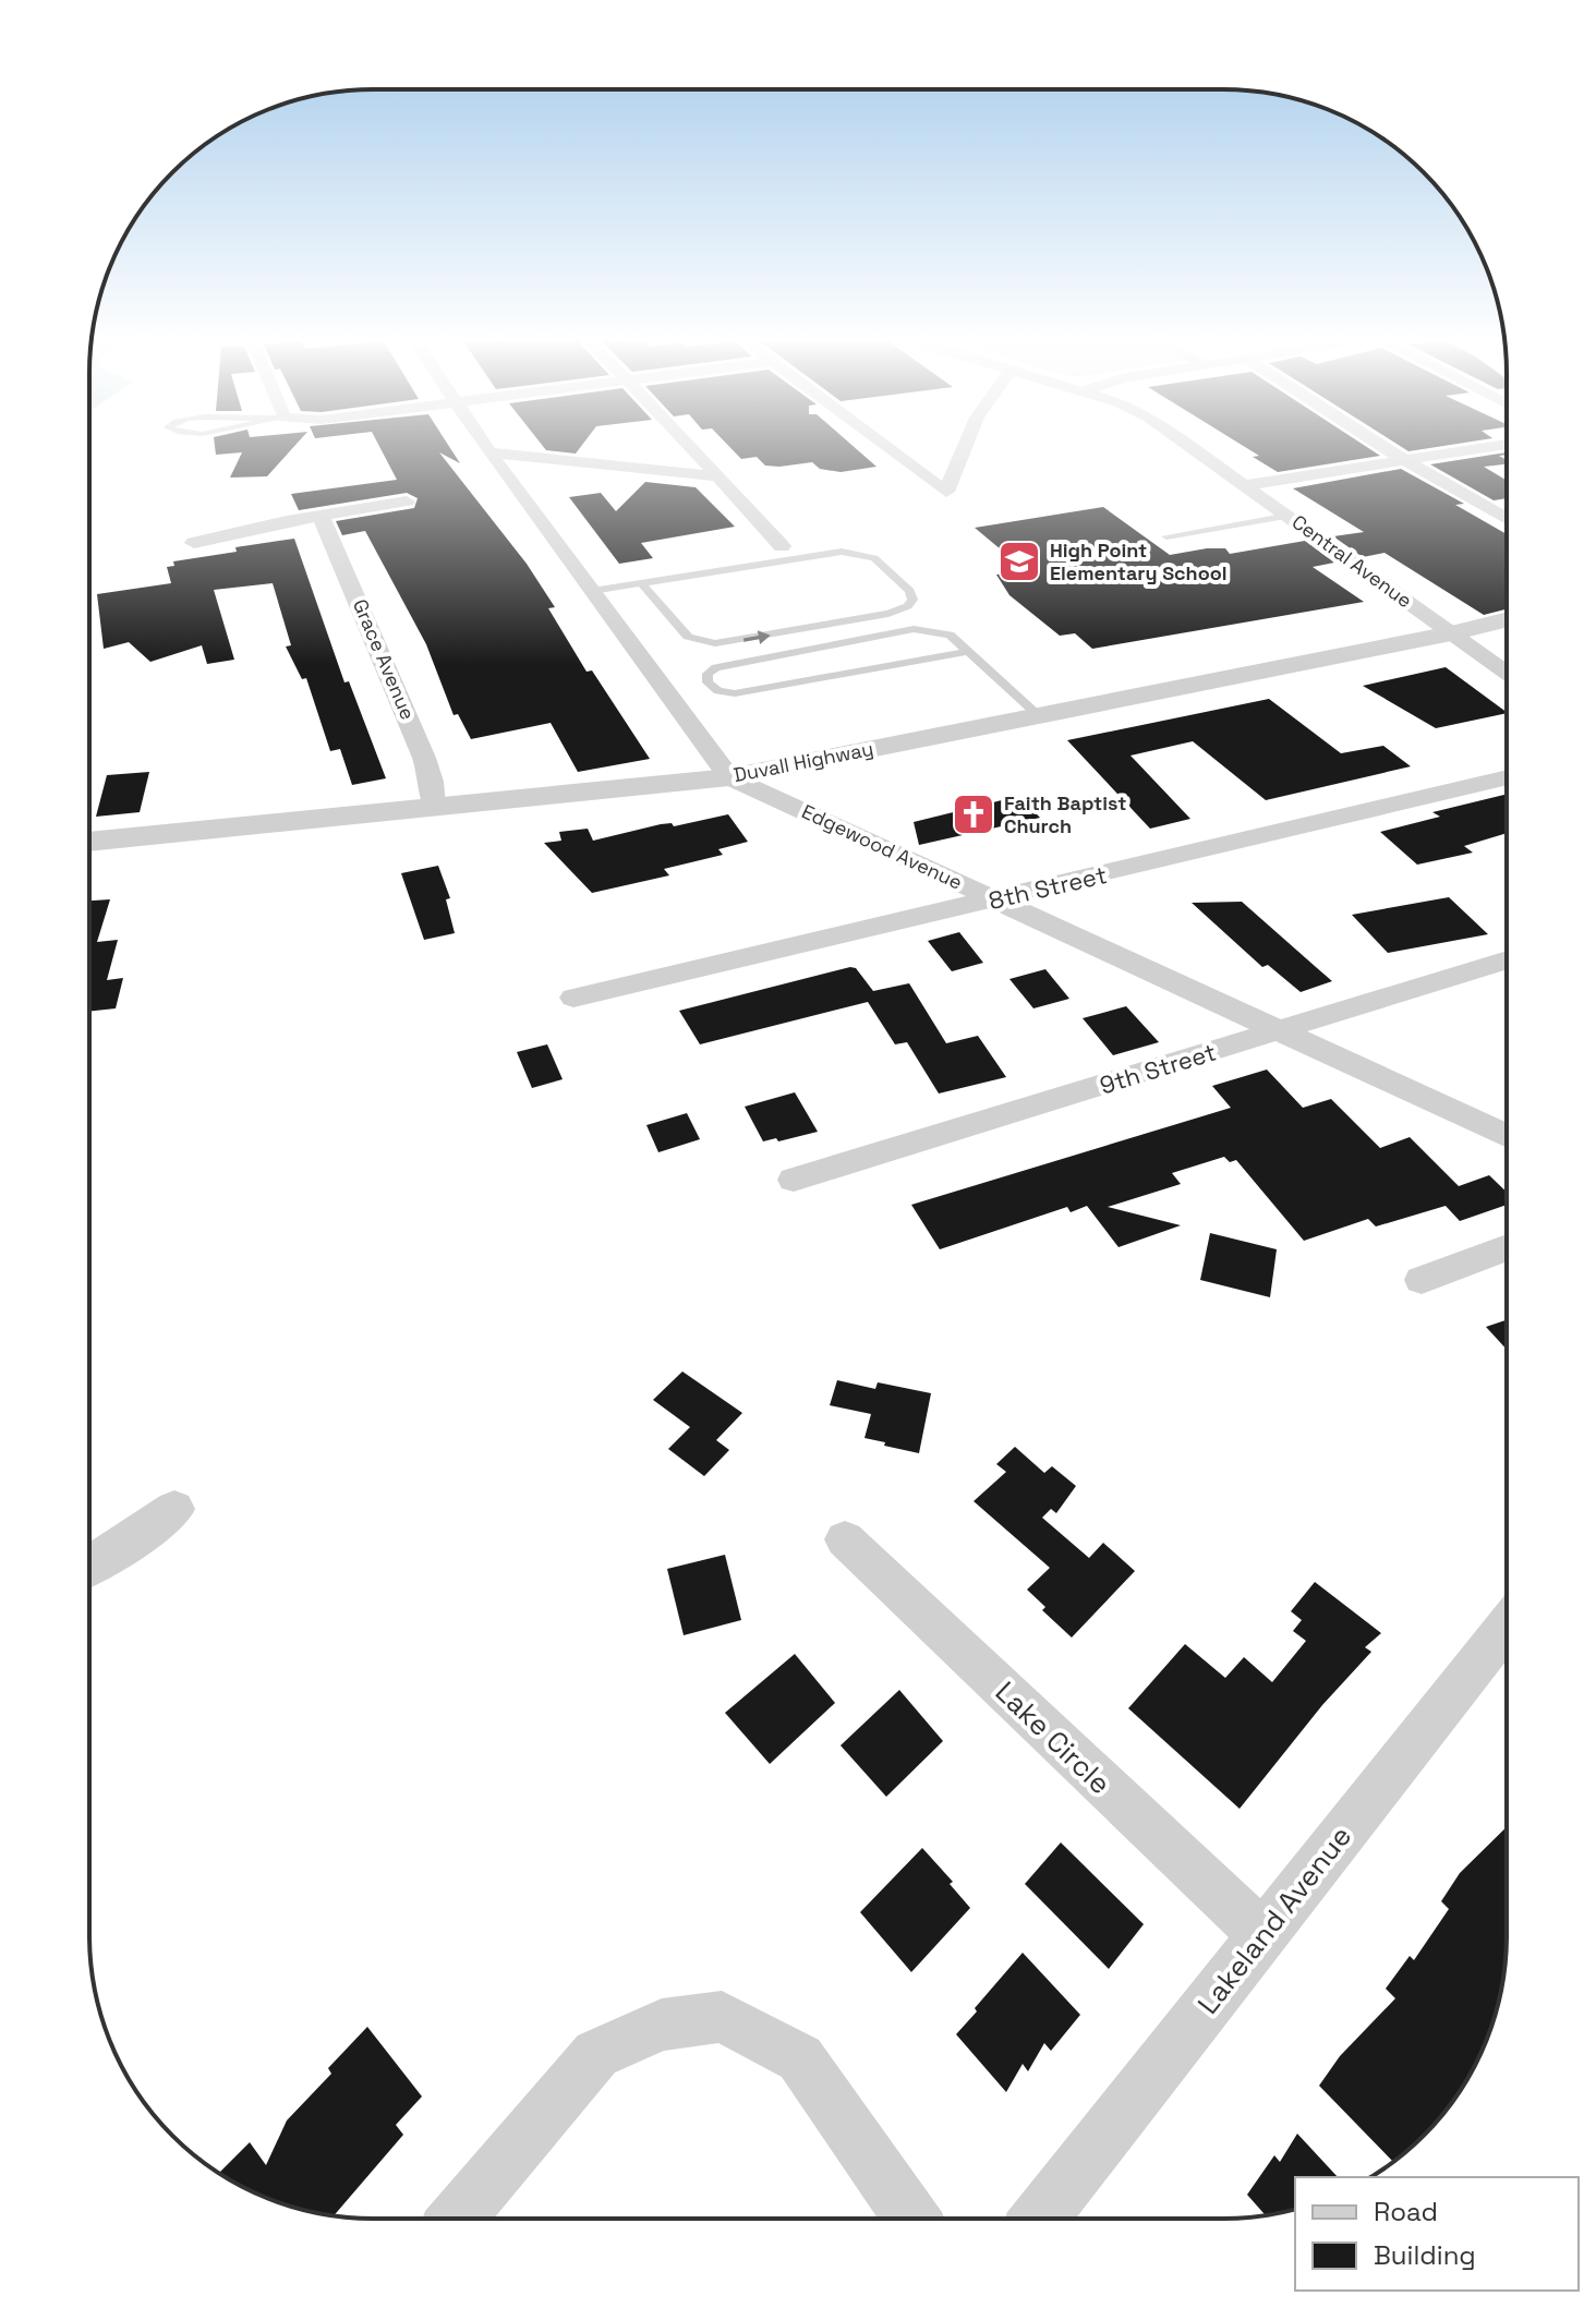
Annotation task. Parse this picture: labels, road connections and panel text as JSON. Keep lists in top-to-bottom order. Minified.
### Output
{"streets":{"street":["Central Avenue","Grace Avenue","Duvall Highway","Edgewood Avenue","8th Street","9th Street","Lake Circle","Lakeland Avenue"]},"crossings":[["Central Avenue","Duvall Highway"],["Grace Avenue","Duvall Highway"],["Duvall Highway","Edgewood Avenue"],["Edgewood Avenue","8th Street"],["Edgewood Avenue","9th Street"],["Lake Circle","Lakeland Avenue"]],"places":{"school or university":["High Point Elementary School"],"church":["Faith Baptist Church"]},"legend":["Road","Building"]}
